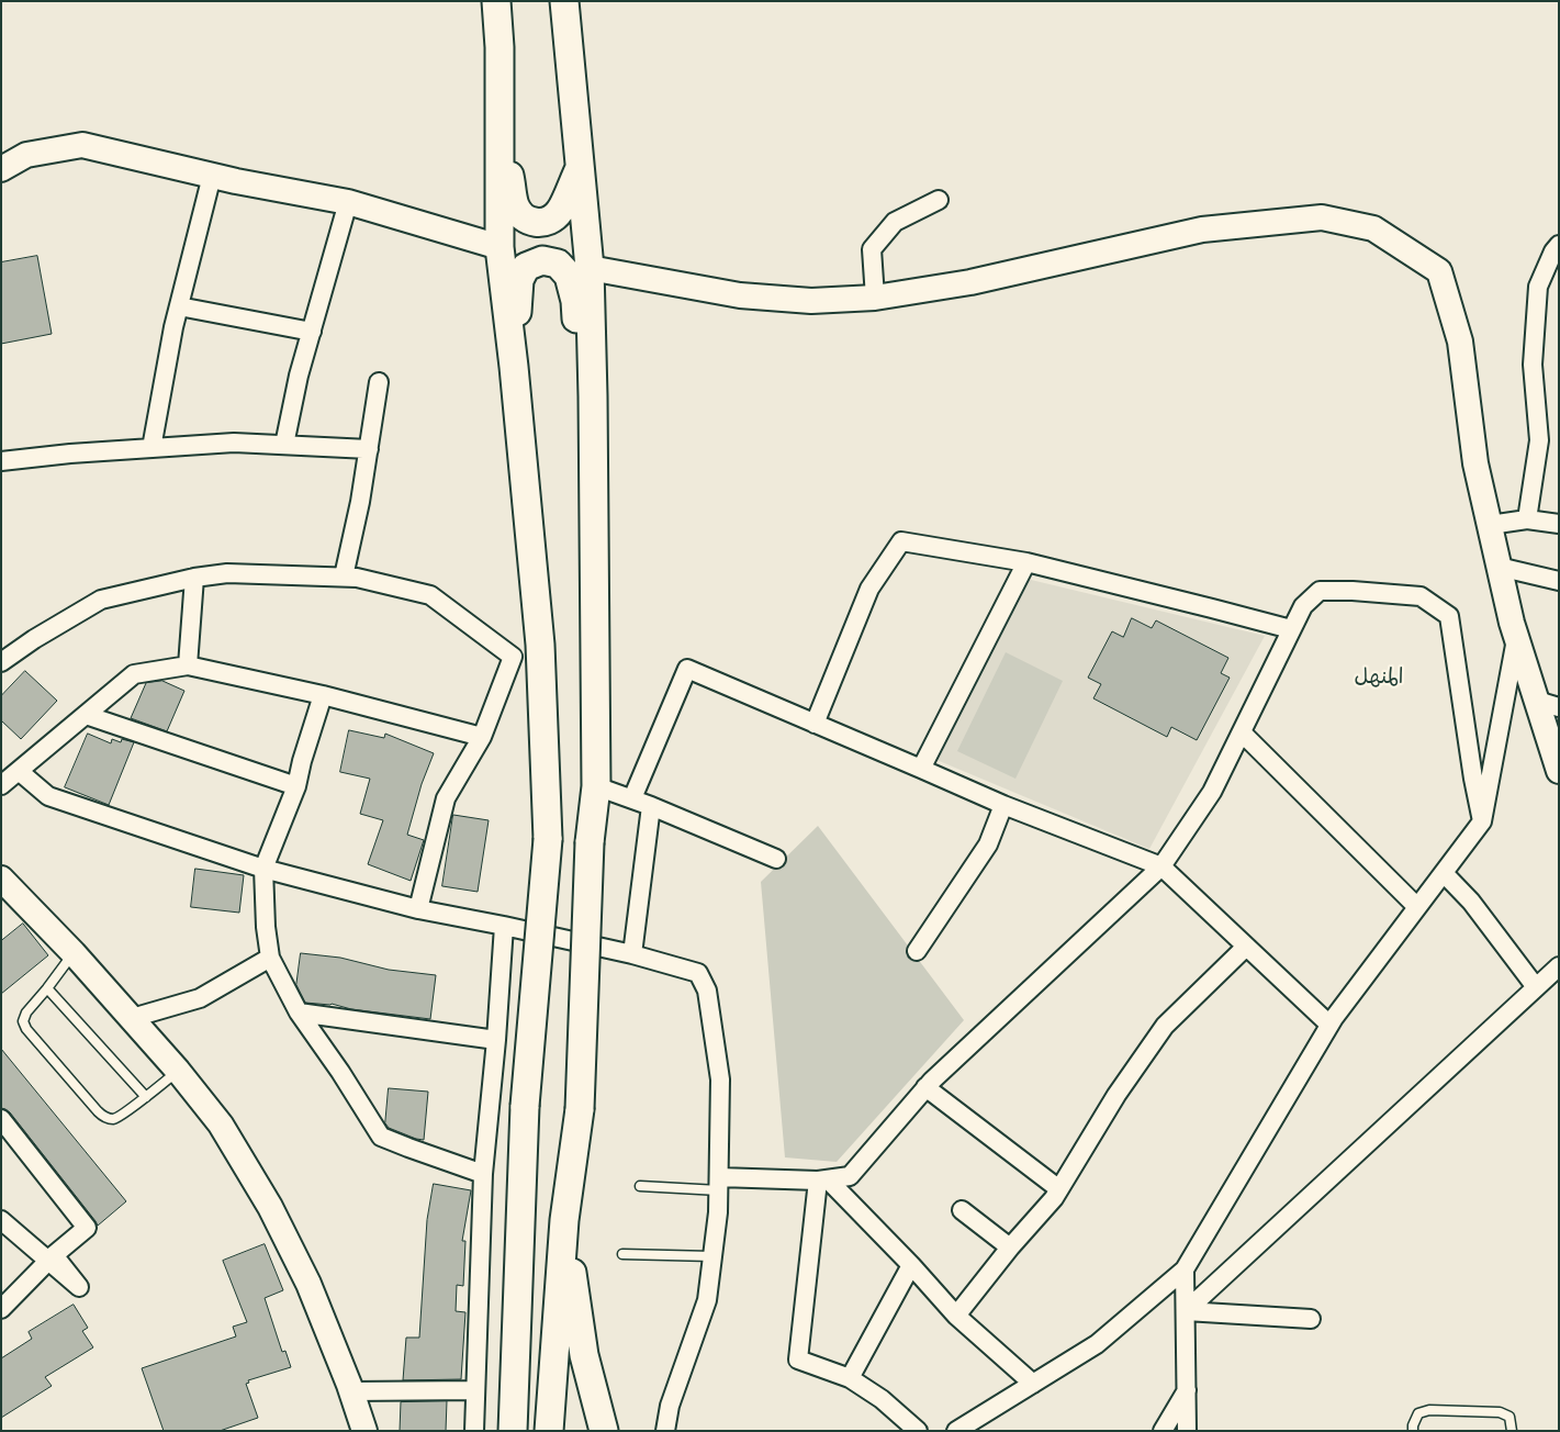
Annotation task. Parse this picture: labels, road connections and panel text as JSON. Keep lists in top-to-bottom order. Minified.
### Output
{"districts":["المنهل"]}
